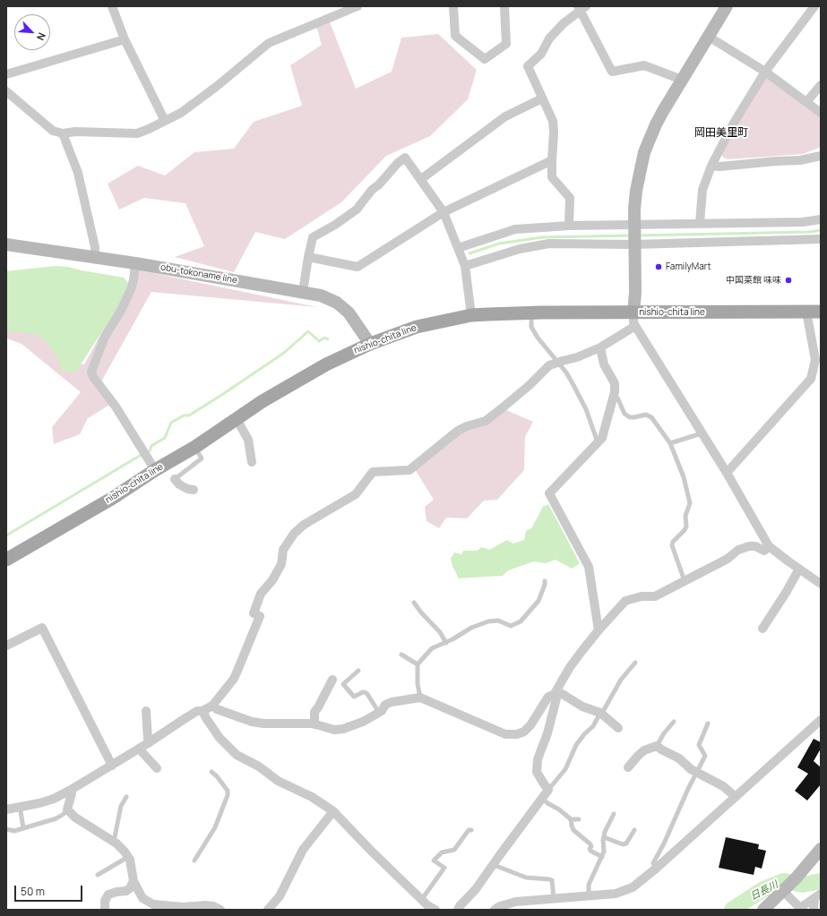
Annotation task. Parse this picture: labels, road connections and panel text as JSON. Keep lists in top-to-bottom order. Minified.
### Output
{"streets":{"main road":["obu-tokoname line","nishio-chita line"]},"crossings":[["obu-tokoname line","nishio-chita line"]],"districts":["岡田美里町"],"water":["日長川"],"places":["FamilyMart","中国菜館 味味"],"scale_bar":"50 m","north":"bottom right"}
